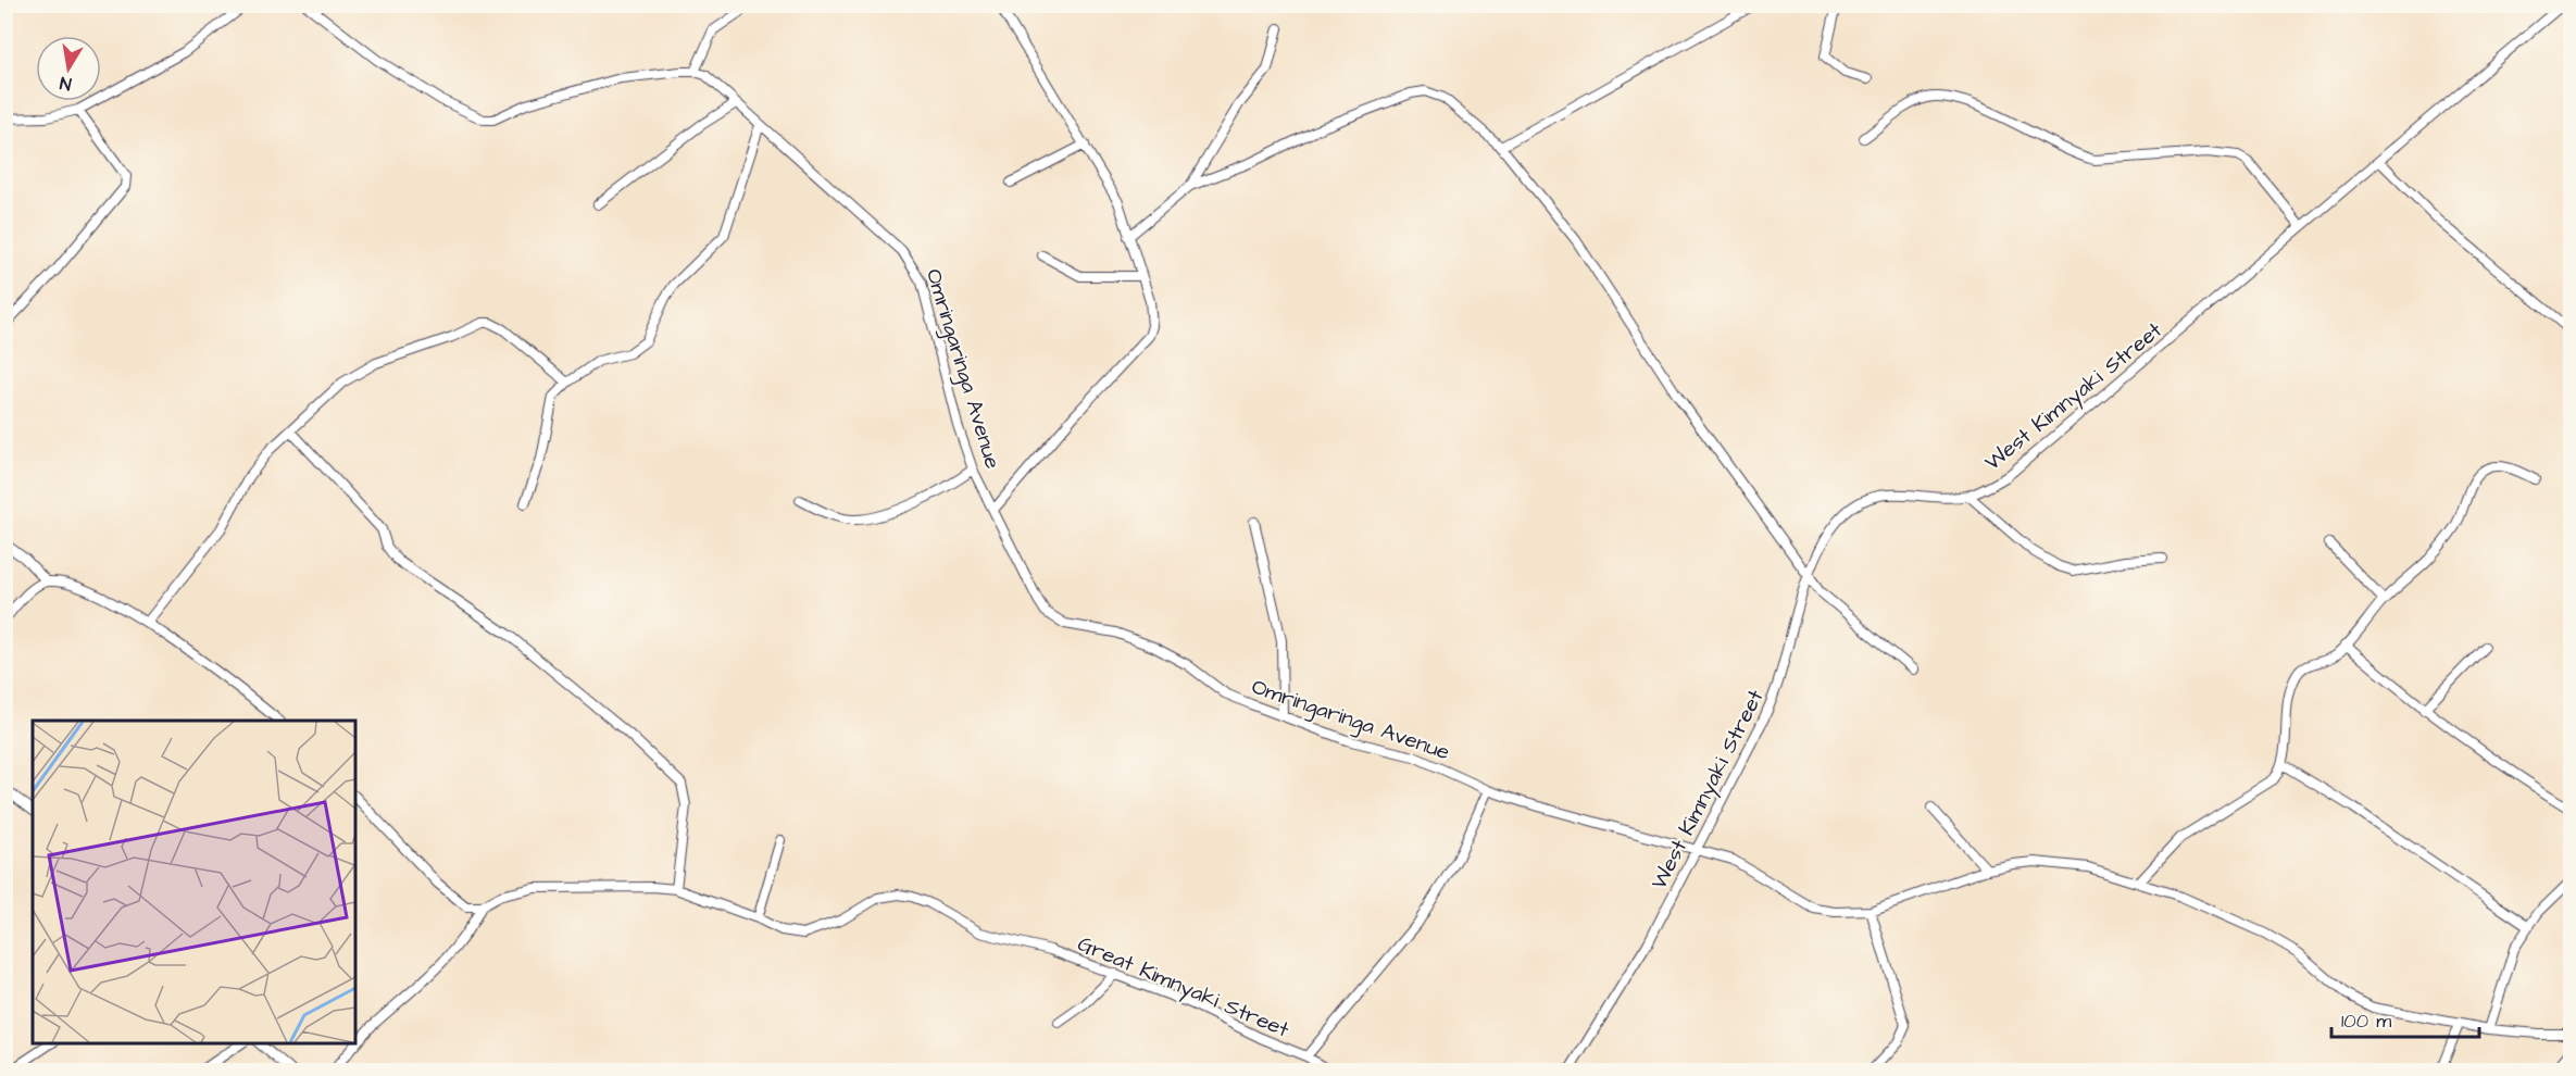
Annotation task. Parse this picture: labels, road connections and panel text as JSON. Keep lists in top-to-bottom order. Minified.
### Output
{"streets":{"street":["Omringaringa Avenue","West Kimnyaki Street","Great Kimnyaki Street"]},"crossings":[["Omringaringa Avenue","West Kimnyaki Street"]],"scale_bar":"100 m","north":"bottom"}
